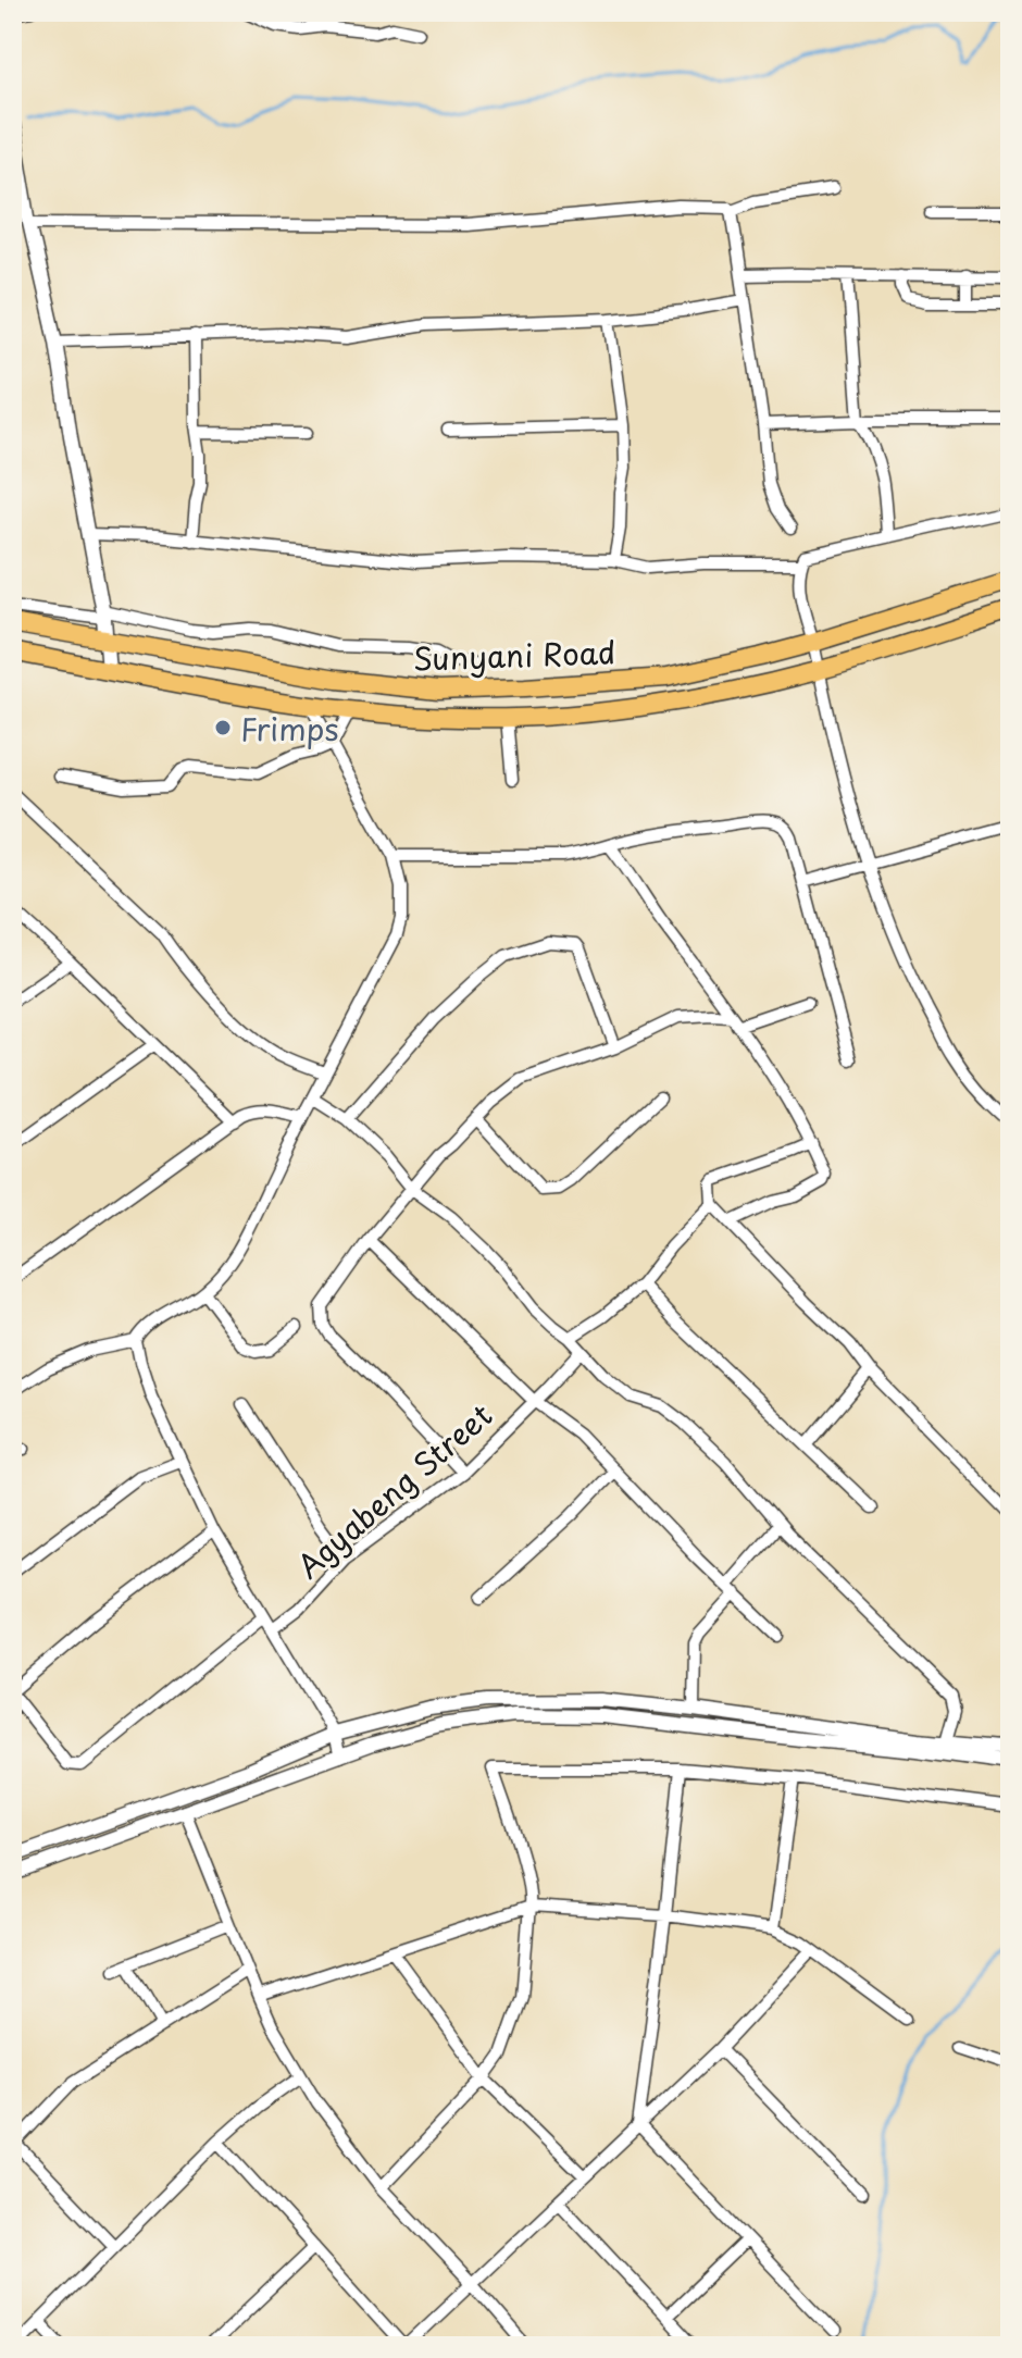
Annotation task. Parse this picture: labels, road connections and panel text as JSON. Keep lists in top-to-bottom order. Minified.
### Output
{"streets":{"main road":["Sunyani Road"],"street":["Agyabeng Street"]},"places":["Frimps"]}
